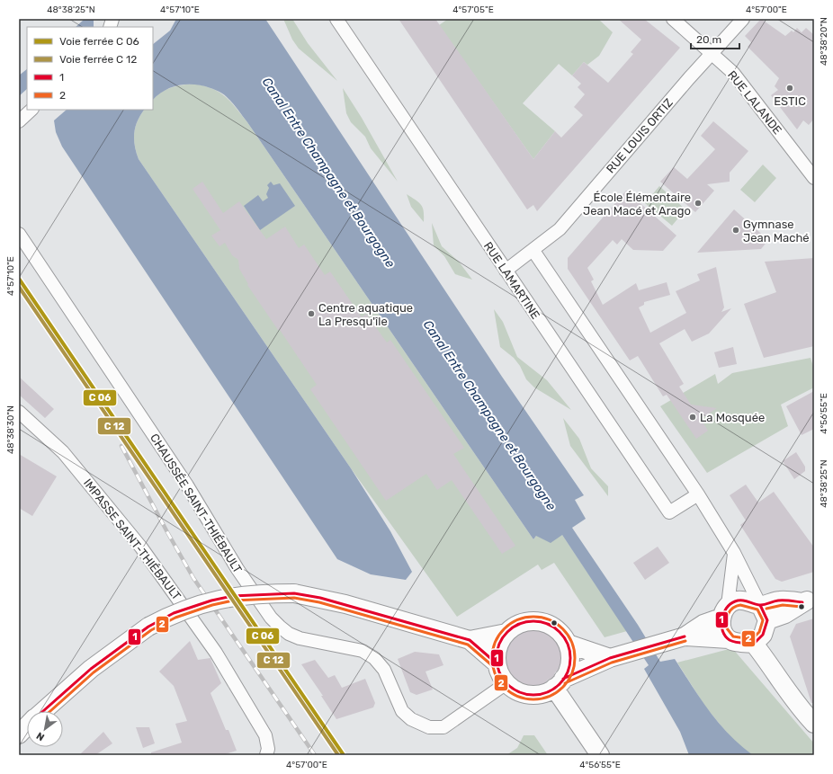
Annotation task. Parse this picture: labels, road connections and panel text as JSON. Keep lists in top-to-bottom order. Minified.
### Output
{"streets":{"street":["RUE LALANDE","RUE LOUIS ORTIZ","RUE LAMARTINE","CHAUSSÉE SAINT-THIÉBAULT","IMPASSE SAINT-THIÉBAULT"]},"crossings":[["RUE LALANDE","RUE LOUIS ORTIZ"],["RUE LOUIS ORTIZ","RUE LAMARTINE"]],"water":["Canal Entre Champagne et Bourgogne"],"places":["ESTIC","École Élémentaire Jean Macé et Arago","Gymnase Jean Maché","Centre aquatique La Presqu'île","La Mosquée"],"lines":["transit line 1","transit line 2"],"legend":["Voie ferrée C 06","Voie ferrée C 12","1","2"],"scale_bar":"20 m","north":"bottom left","coordinates":["48°38'25\"N","4°57'10\"E","4°57'05\"E","4°57'00\"E","48°38'20\"N","4°56'55\"E","48°38'30\"N"]}
